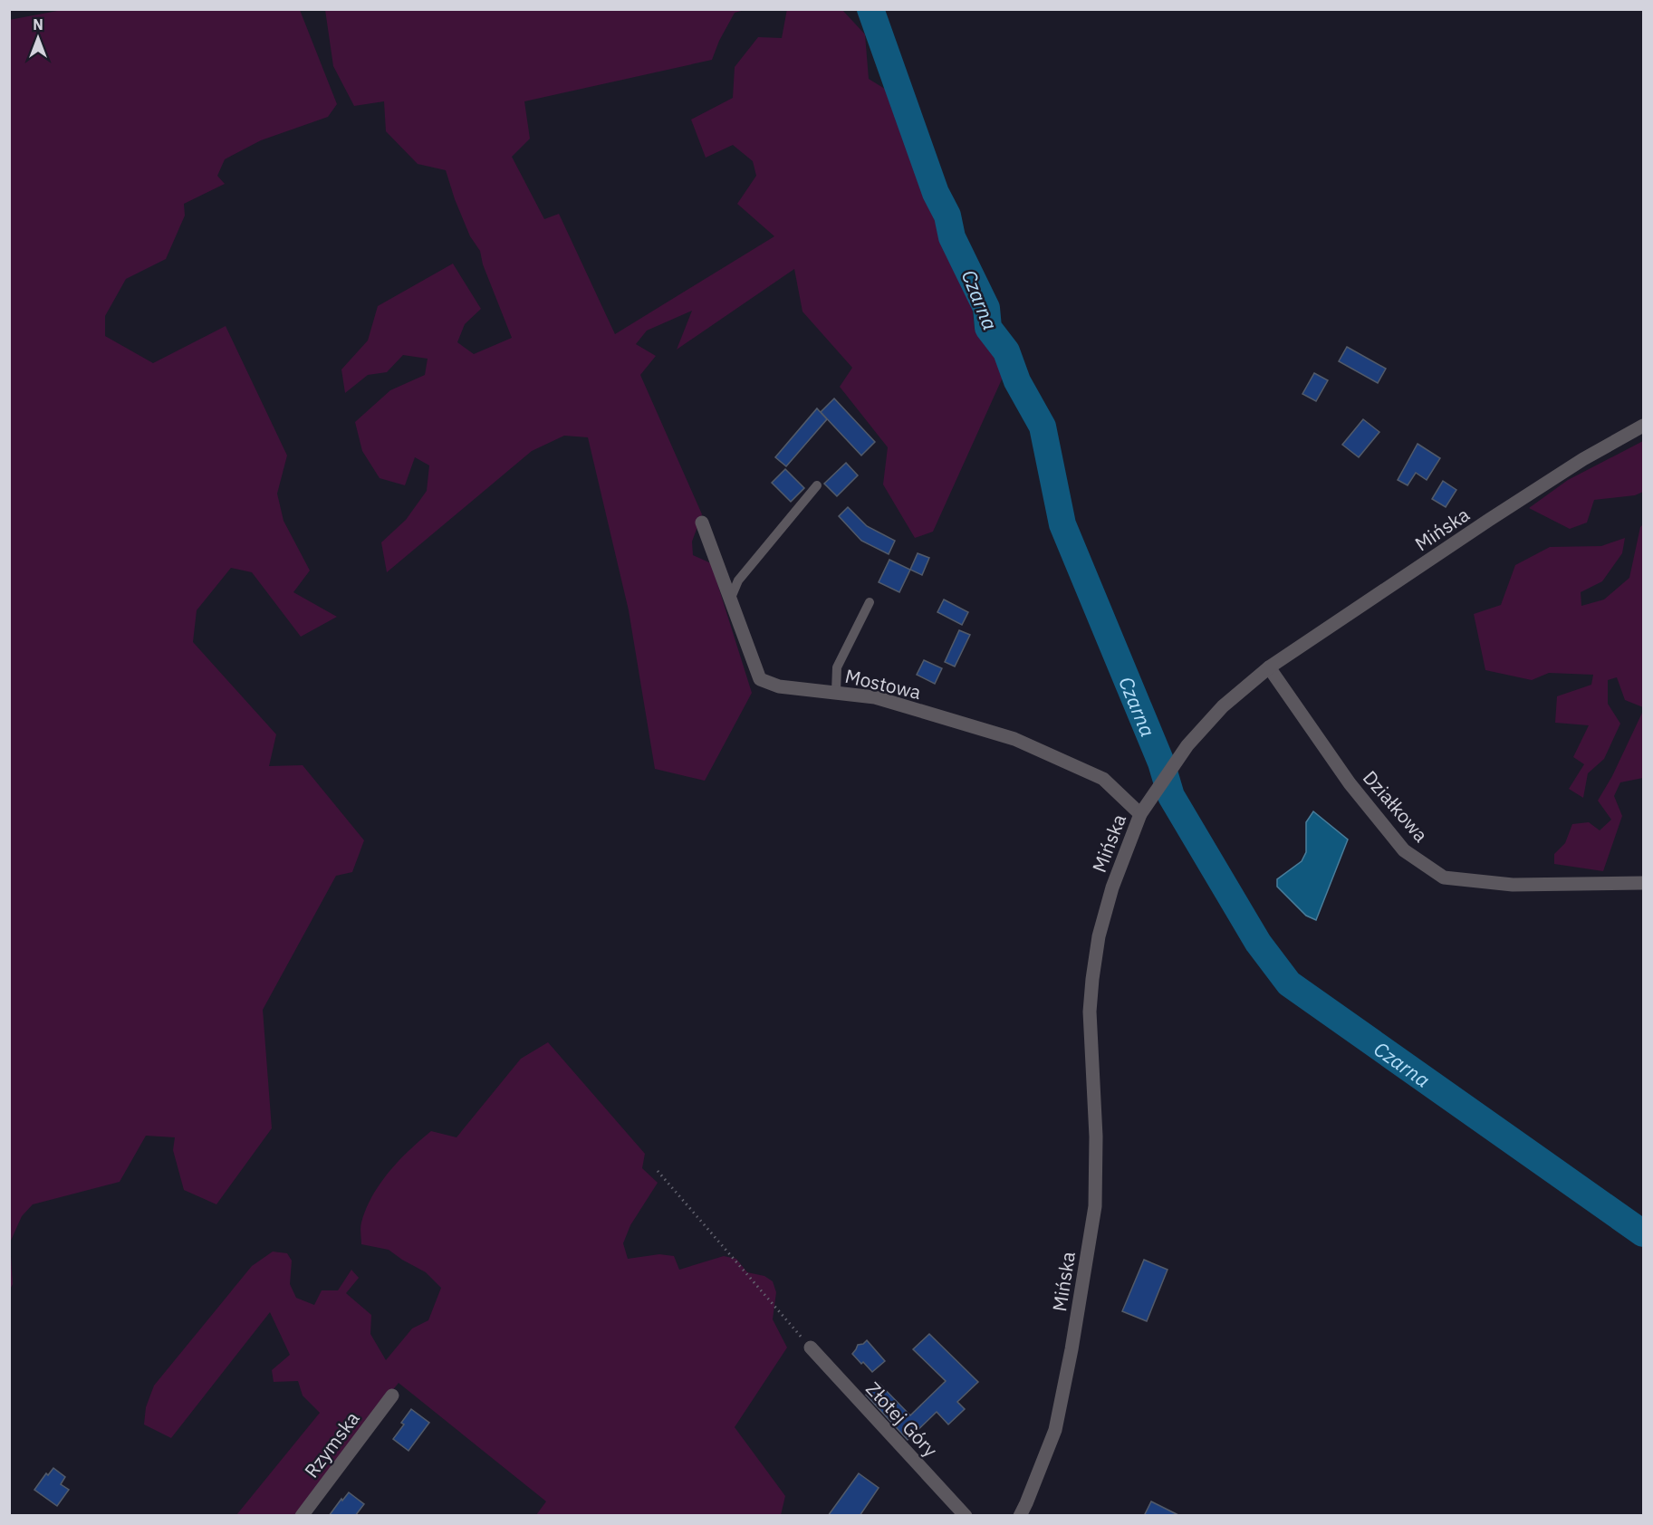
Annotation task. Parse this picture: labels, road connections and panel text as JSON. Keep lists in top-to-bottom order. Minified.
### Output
{"streets":{"street":["Mińska","Mostowa","Działkowa","Złotej Góry","Rzymska"]},"crossings":[["Mińska","Mostowa"],["Mińska","Działkowa"]],"water":["Czarna"],"north":"top"}
